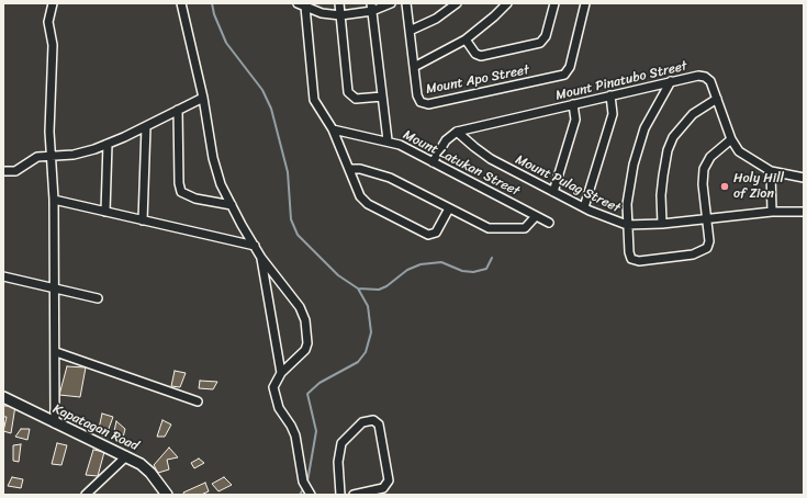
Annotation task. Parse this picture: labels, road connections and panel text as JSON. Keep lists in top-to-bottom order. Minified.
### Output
{"streets":{"main road":["Kapatagan Road"],"street":["Mount Apo Street","Mount Pinatubo Street","Mount Latukan Street","Mount Pulag Street"]},"crossings":[["Mount Pinatubo Street","Mount Pulag Street"]],"places":["Holy Hill of Zion"]}
